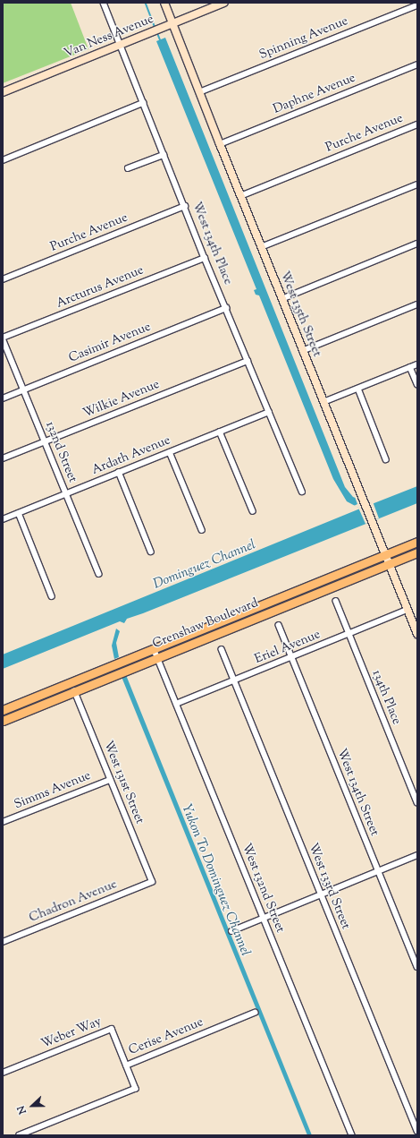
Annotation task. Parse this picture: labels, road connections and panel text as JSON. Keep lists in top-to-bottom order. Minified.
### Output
{"streets":{"main road":["Crenshaw Boulevard"],"street":["Van Ness Avenue","Spinning Avenue","Daphne Avenue","Purche Avenue","West 134th Place","Arcturus Avenue","West 135th Street","Casimir Avenue","Wilkie Avenue","132nd Street","Ardath Avenue","Eriel Avenue","134th Place","West 131st Street","Simms Avenue","West 134th Street","West 133rd Street","West 132nd Street","Chadron Avenue","Weber Way","Cerise Avenue"]},"crossings":[["Van Ness Avenue","West 134th Place"],["Van Ness Avenue","West 135th Street"],["Spinning Avenue","West 135th Street"],["Daphne Avenue","West 135th Street"],["Purche Avenue","West 134th Place"],["Purche Avenue","West 135th Street"],["West 134th Place","Arcturus Avenue"],["West 134th Place","Casimir Avenue"],["West 134th Place","Wilkie Avenue"],["West 134th Place","Ardath Avenue"],["Arcturus Avenue","132nd Street"],["West 135th Street","Crenshaw Boulevard"],["West 135th Street","Eriel Avenue"],["Casimir Avenue","132nd Street"],["Wilkie Avenue","132nd Street"],["132nd Street","Ardath Avenue"],["Crenshaw Boulevard","West 131st Street"],["Crenshaw Boulevard","West 132nd Street"],["Eriel Avenue","134th Place"],["Eriel Avenue","West 134th Street"],["Eriel Avenue","West 133rd Street"],["Eriel Avenue","West 132nd Street"],["West 131st Street","Simms Avenue"],["West 131st Street","Chadron Avenue"],["Weber Way","Cerise Avenue"]],"water":["Dominguez Channel","Yukon To Dominguez Channel"],"north":"left"}
